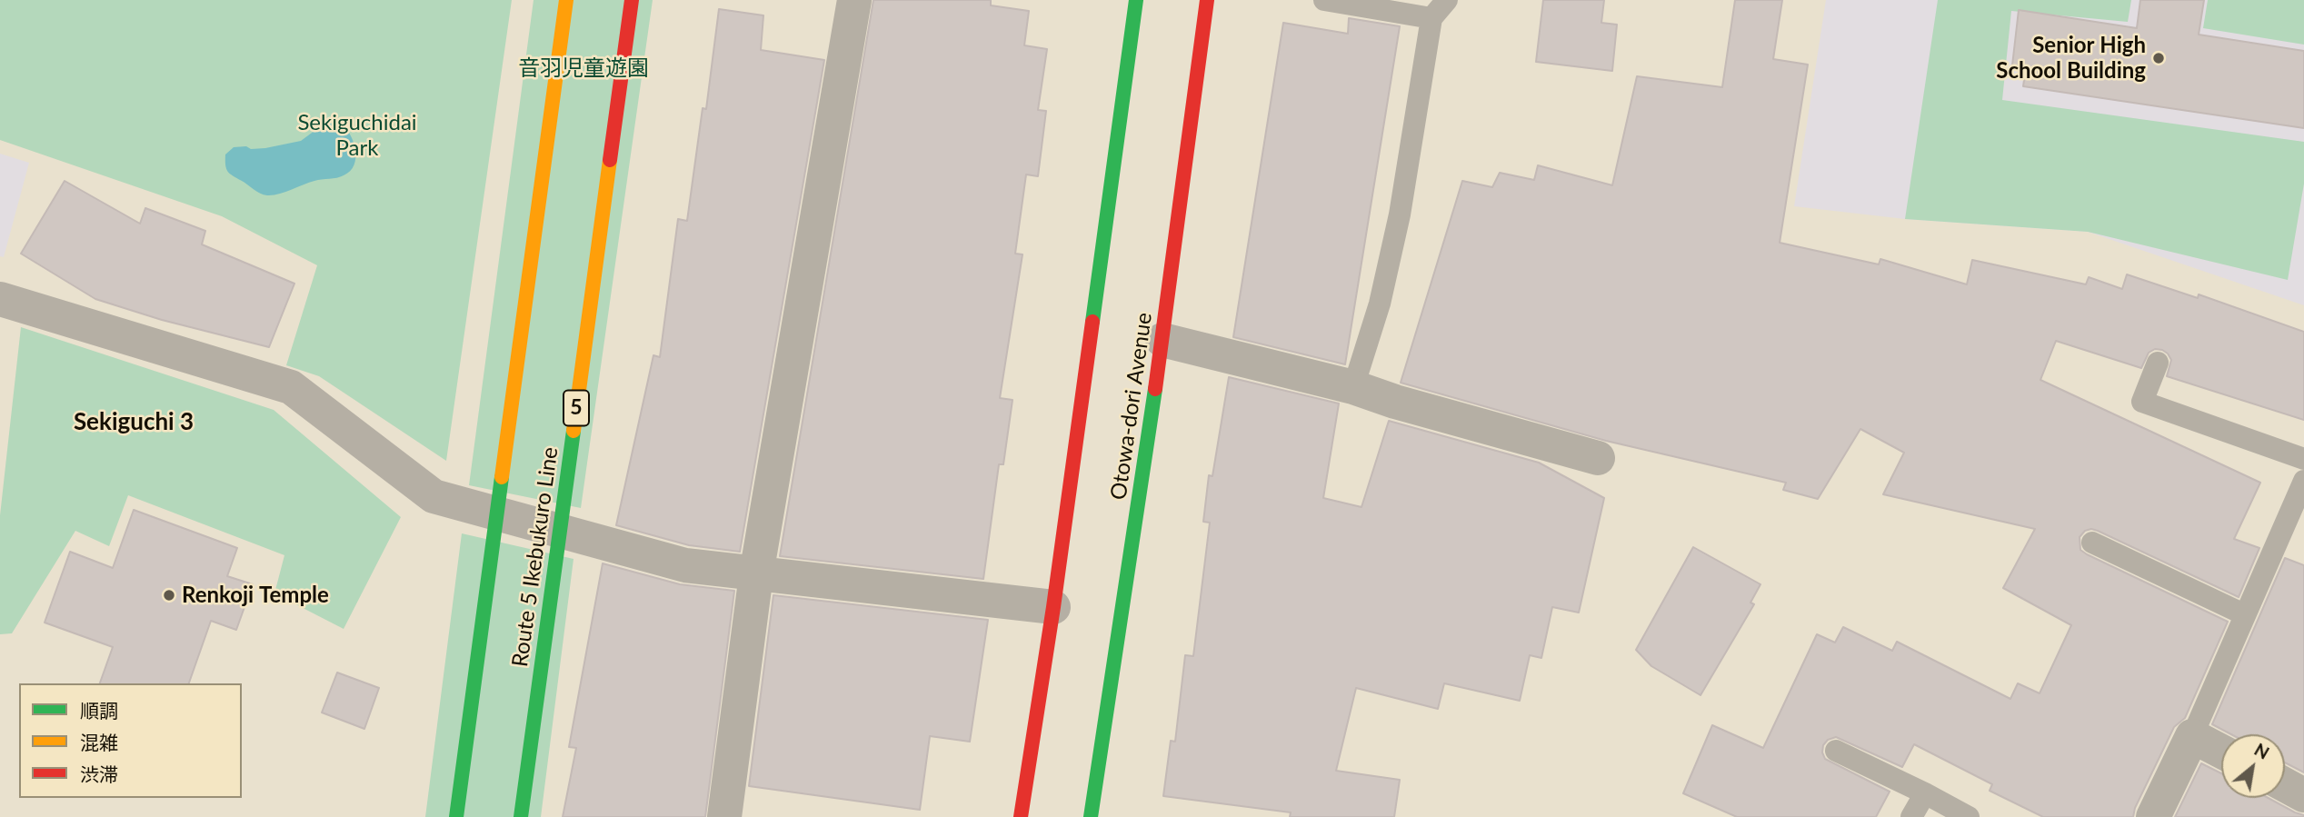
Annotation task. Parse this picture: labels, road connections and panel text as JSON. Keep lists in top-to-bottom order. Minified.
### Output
{"streets":{"main road":["Otowa-dori Avenue","5","Route 5 Ikebukuro Line"]},"districts":["Sekiguchi 3"],"parks":["音羽児童遊園","Sekiguchidai Park"],"places":["Senior High School Building","Renkoji Temple"],"legend":["順調","混雑","渋滞"],"north":"top right"}
